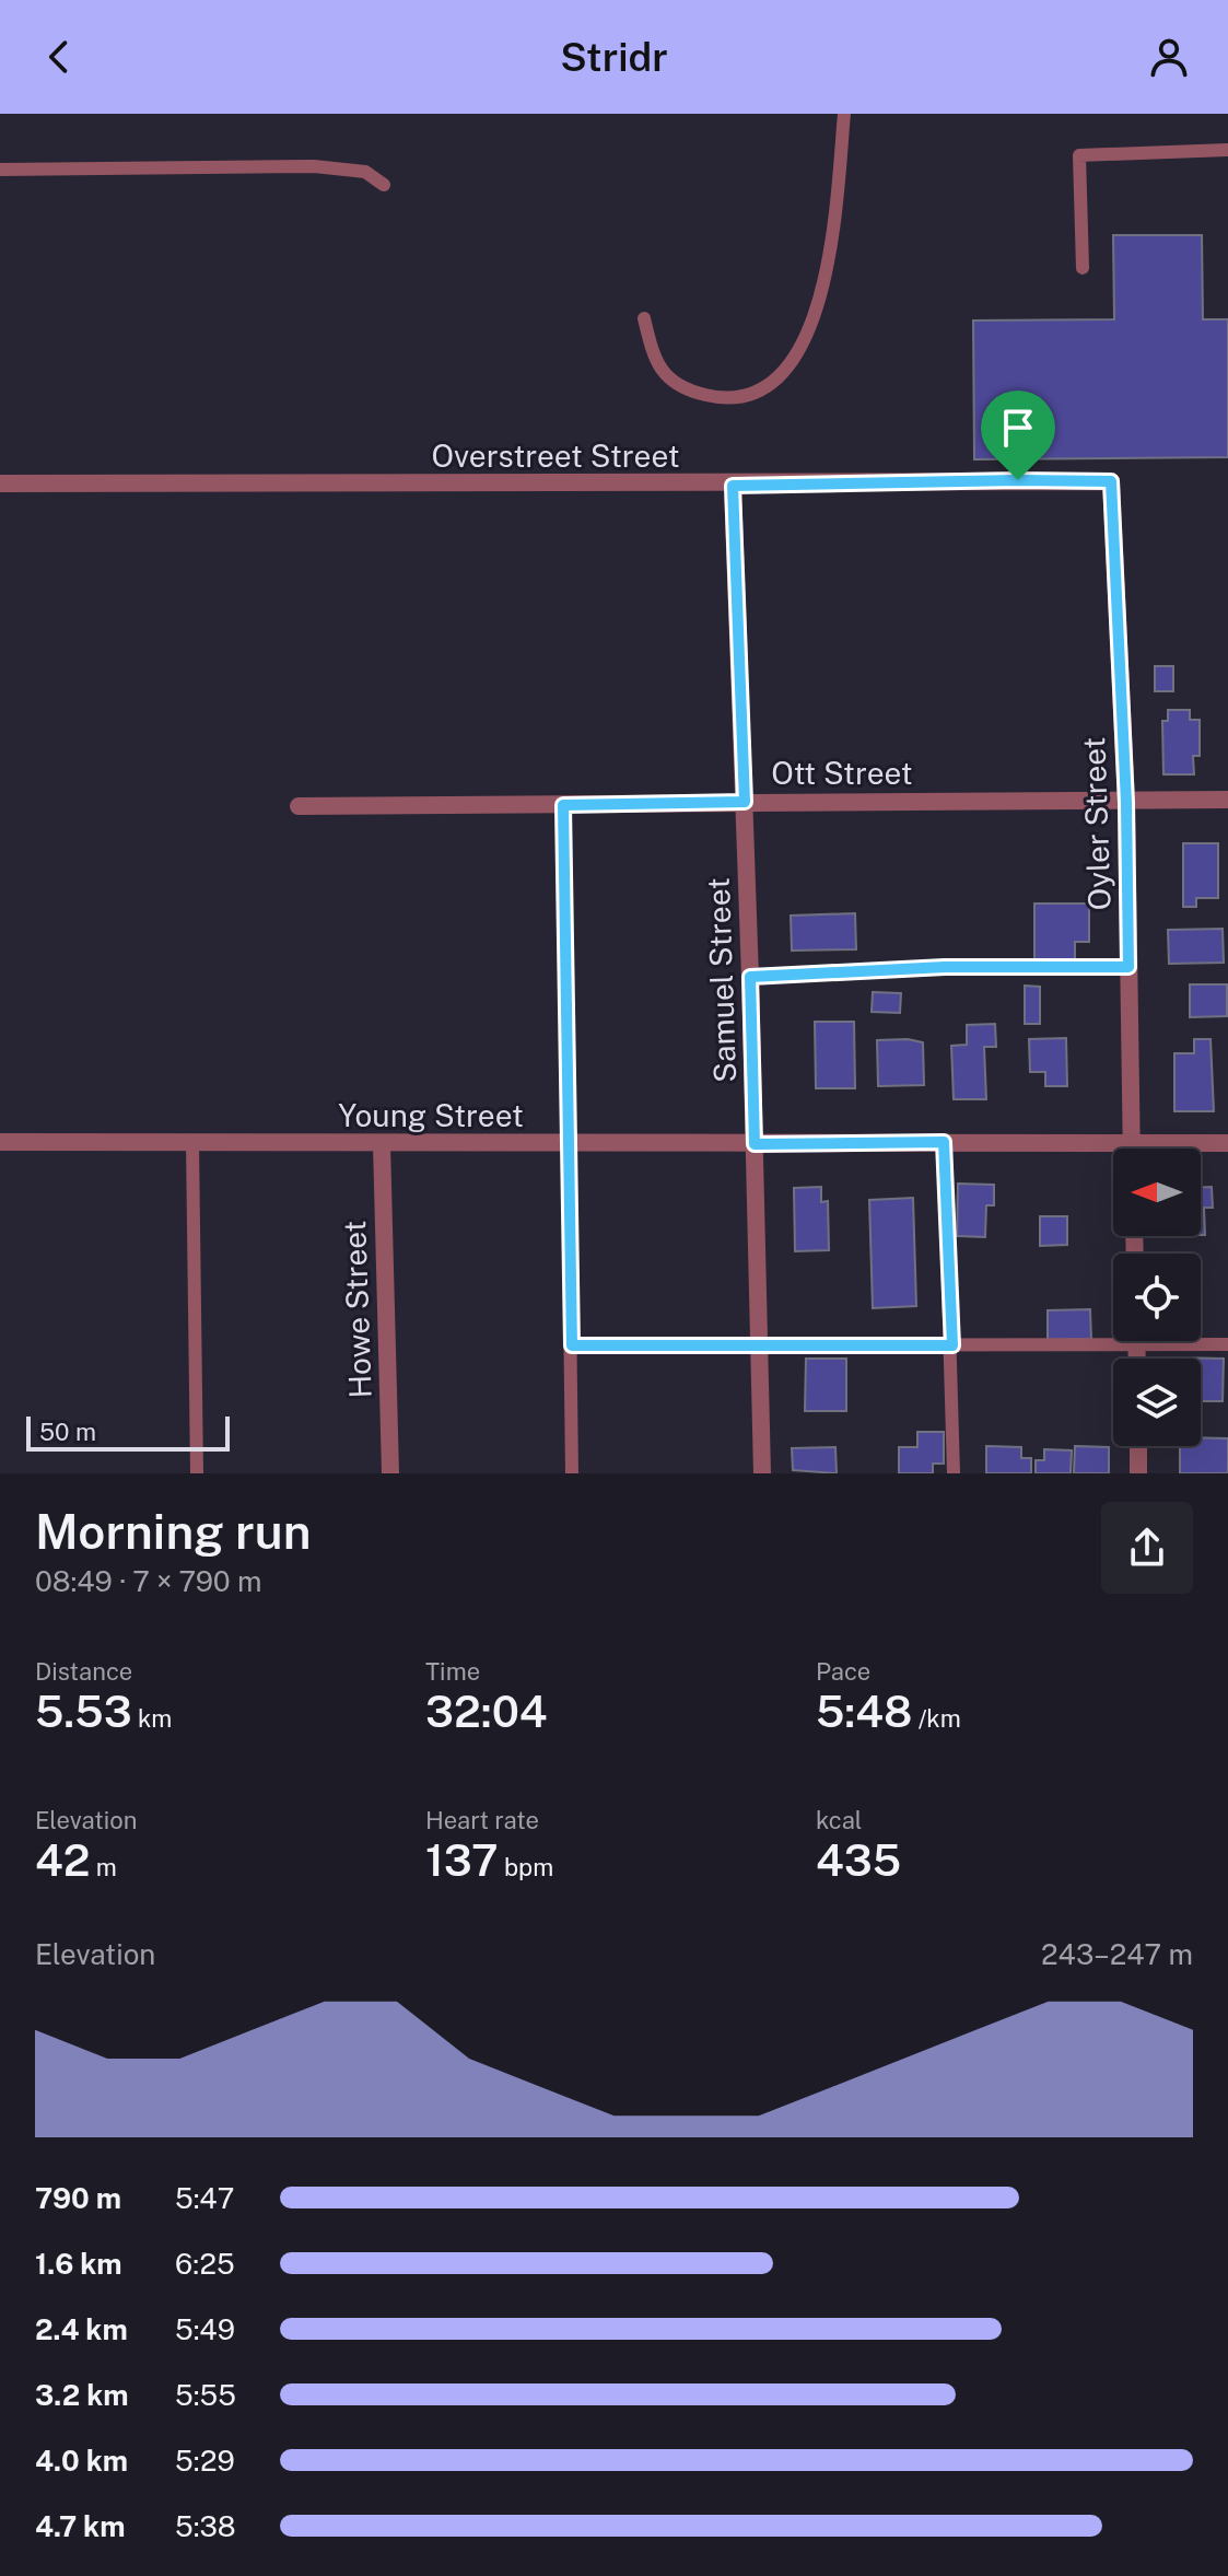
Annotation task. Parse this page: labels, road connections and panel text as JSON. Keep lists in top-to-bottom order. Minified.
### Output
{"streets":{"street":["Overstreet Street","Ott Street","Oyler Street","Samuel Street","Young Street","Howe Street"]},"crossings":[["Overstreet Street","Oyler Street"],["Overstreet Street","Samuel Street"],["Ott Street","Oyler Street"],["Ott Street","Samuel Street"],["Oyler Street","Young Street"],["Samuel Street","Young Street"],["Young Street","Howe Street"]],"scale_bar":"50 m","north":"left","page":{"header":"Stridr","scale":"50 m","heading":["Morning run","08:49 · 7 × 790 m"],"stats":[["Distance","5.53 km"],["Time","32:04"],["Pace","5:48 /km"],["Elevation","42 m"],["Heart rate","137 bpm"],["kcal","435"]],"chart":["Elevation","243–247 m"],"list":[{"name":"790 m","note":"5:47"},{"name":"1.6 km","note":"6:25"},{"name":"2.4 km","note":"5:49"},{"name":"3.2 km","note":"5:55"},{"name":"4.0 km","note":"5:29"},{"name":"4.7 km","note":"5:38"}]}}
